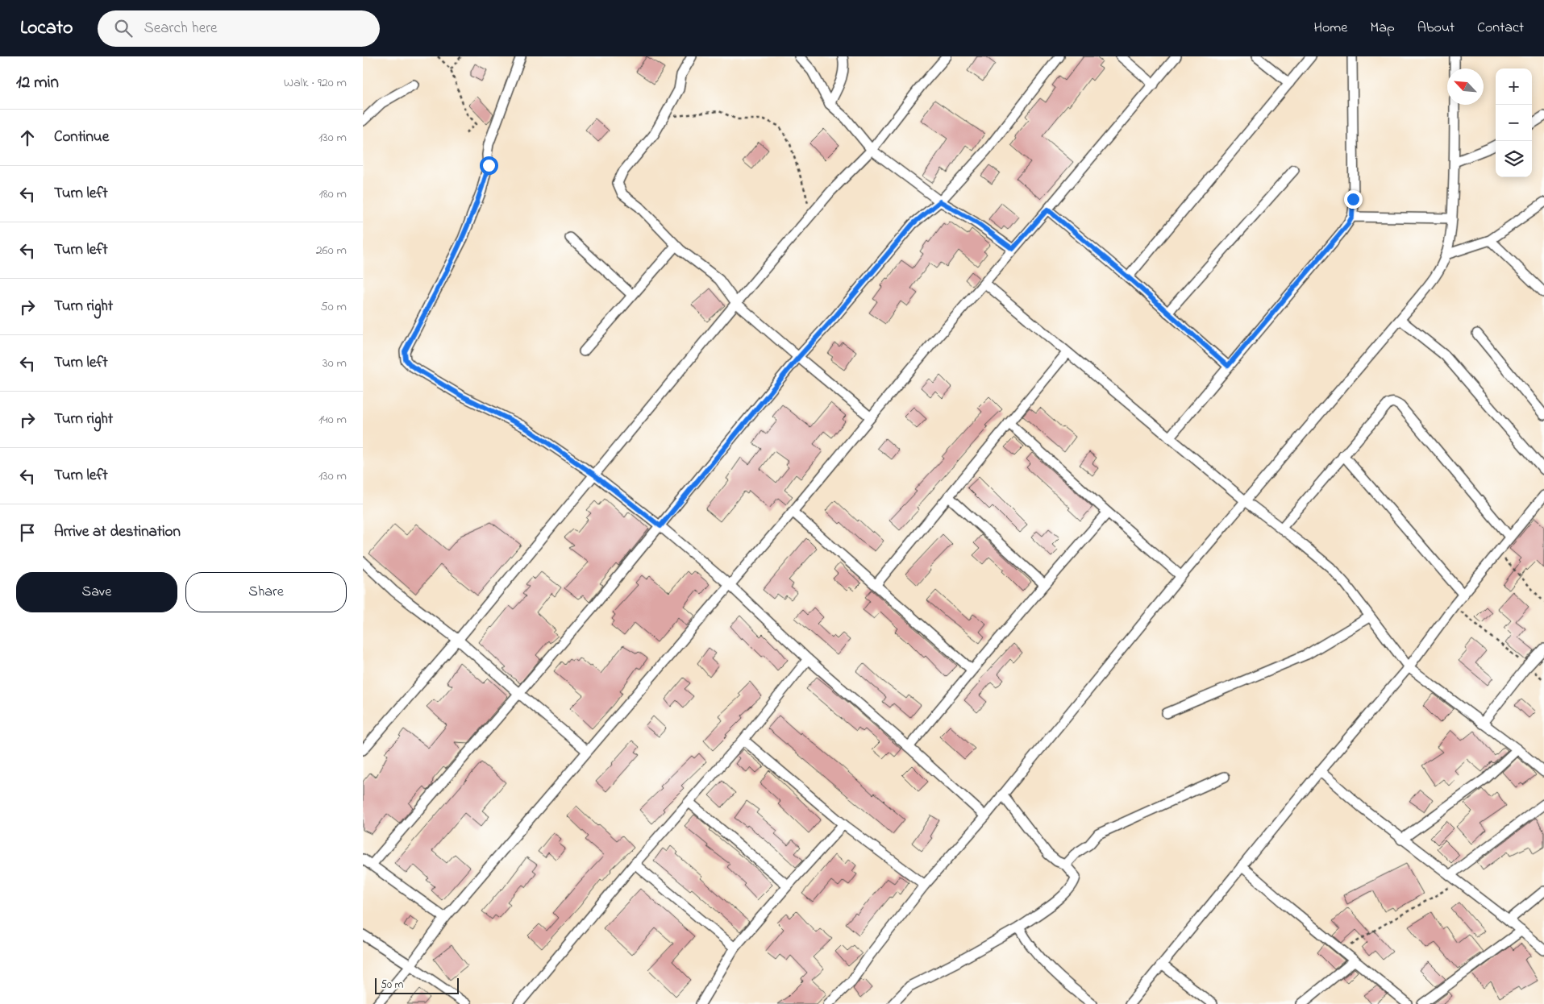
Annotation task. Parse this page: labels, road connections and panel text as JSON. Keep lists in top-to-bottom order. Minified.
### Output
{"scale_bar":"50 m","north":"top left","page":{"header":"Locato","search":"Search here","nav":["Home","Map","About","Contact"],"heading":["12 min","Walk · 920 m"],"map_buttons":["+","−"],"list":[["Continue","130 m"],["Turn left","180 m"],["Turn left","260 m"],["Turn right","50 m"],["Turn left","30 m"],["Turn right","140 m"],["Turn left","130 m"],"Arrive at destination"],"buttons":["Save","Share"],"scale":"50 m"}}
